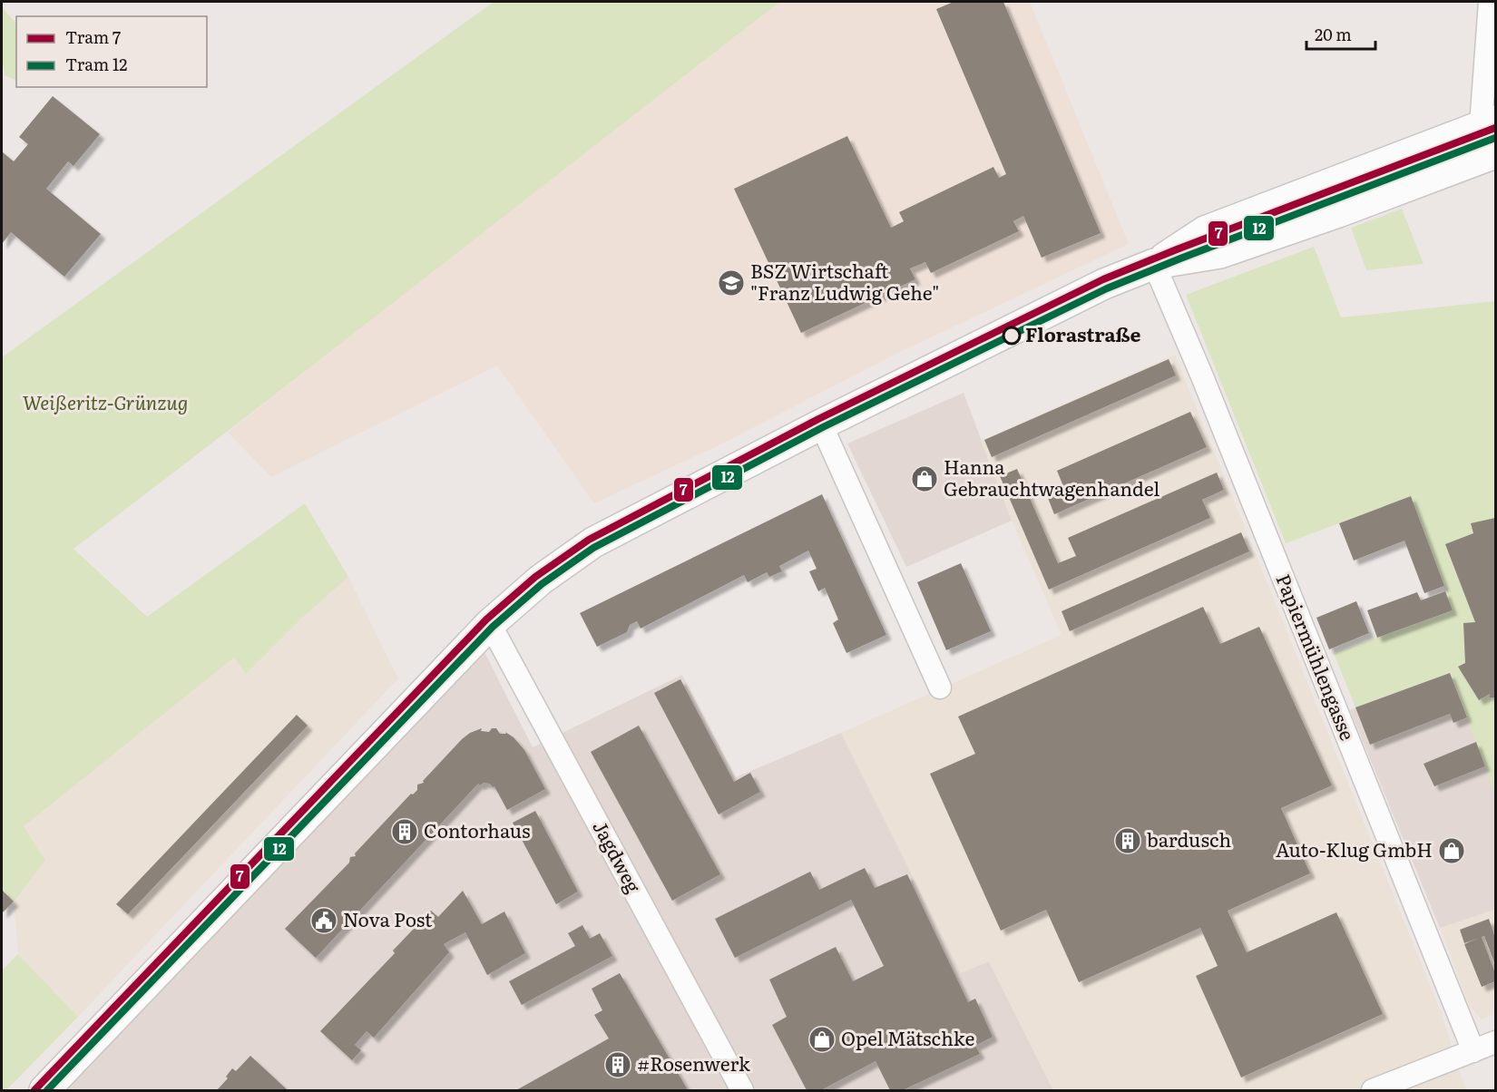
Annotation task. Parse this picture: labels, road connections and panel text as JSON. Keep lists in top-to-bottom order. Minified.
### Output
{"streets":{"street":["Papiermühlengasse","Jagdweg"]},"parks":["Weißeritz-Grünzug"],"places":{"school or university":["BSZ Wirtschaft \"Franz Ludwig Gehe\""],"other":["Florastraße"],"shop":["Hanna Gebrauchtwagenhandel","Auto-Klug GmbH","Opel Mätschke"],"building":["Contorhaus","bardusch","#Rosenwerk"],"public building":["Nova Post"]},"lines":["tram line 7","tram line 12"],"legend":["Tram 7","Tram 12"],"scale_bar":"20 m"}
